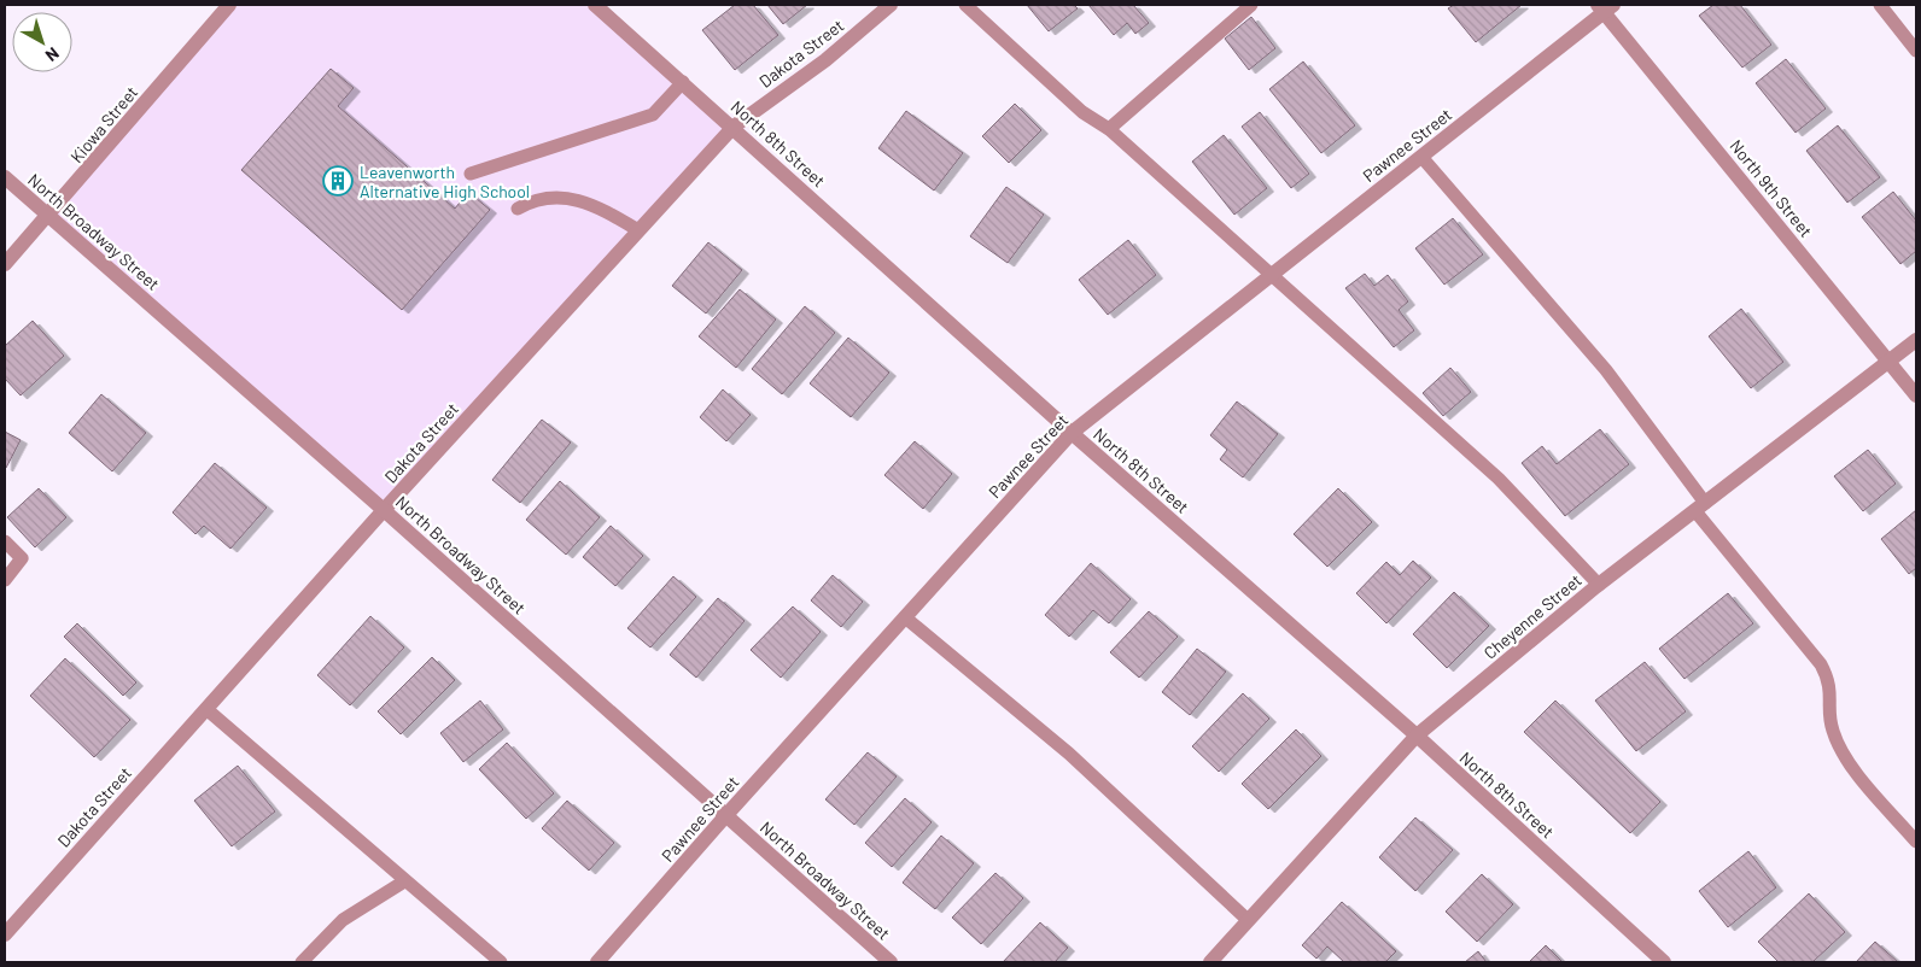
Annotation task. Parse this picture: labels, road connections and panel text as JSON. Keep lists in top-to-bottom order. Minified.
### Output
{"streets":{"street":["Dakota Street","Kiowa Street","North 8th Street","Pawnee Street","North 9th Street","North Broadway Street","Cheyenne Street"]},"crossings":[["Dakota Street","North 8th Street"],["Dakota Street","North Broadway Street"],["Kiowa Street","North Broadway Street"],["North 8th Street","Pawnee Street"],["North 8th Street","Cheyenne Street"],["Pawnee Street","North 9th Street"],["Pawnee Street","North Broadway Street"],["North 9th Street","Cheyenne Street"]],"places":{"building":["Leavenworth Alternative High School"]},"north":"bottom right"}
